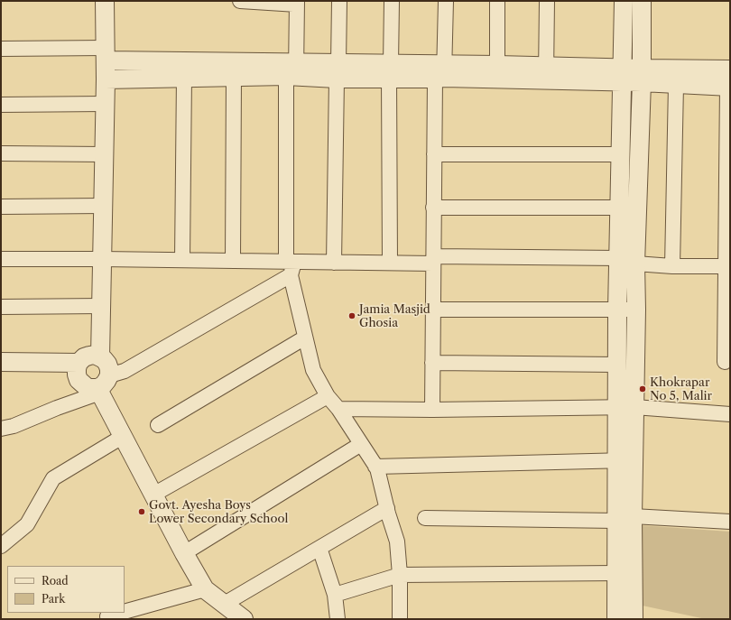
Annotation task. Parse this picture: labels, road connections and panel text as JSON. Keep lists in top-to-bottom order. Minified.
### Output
{"places":["Jamia Masjid Ghosia","Khokrapar No 5, Malir","Govt. Ayesha Boys Lower Secondary School"],"legend":["Road","Park"]}
